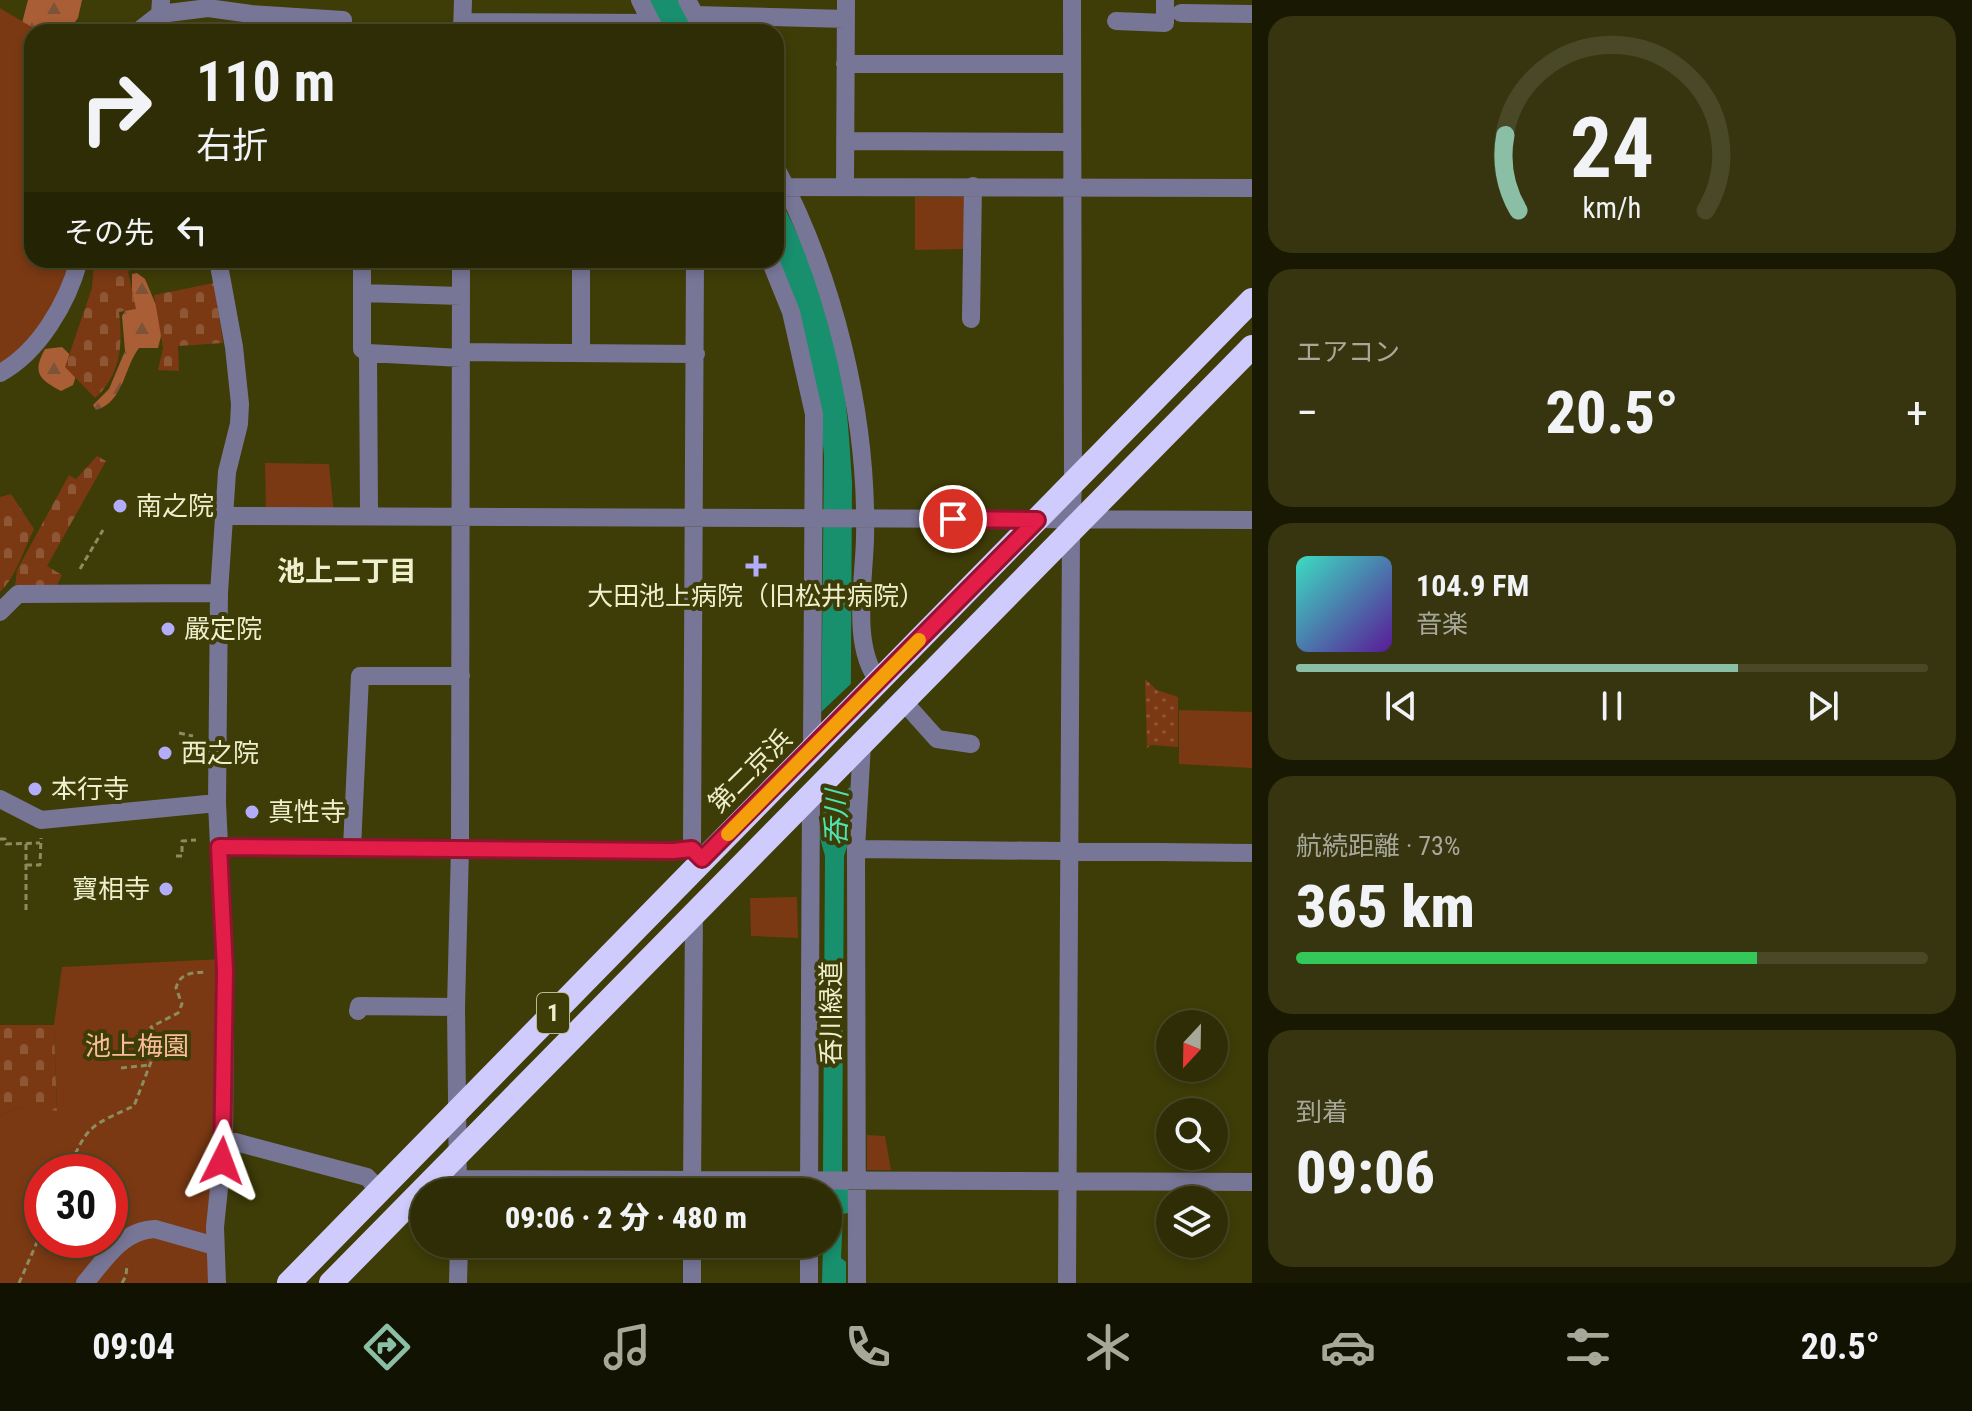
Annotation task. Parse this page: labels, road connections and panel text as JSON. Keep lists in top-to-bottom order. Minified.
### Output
{"streets":{"highway":["第二京浜","1"],"street":["呑川緑道"]},"crossings":[["1","呑川緑道"]],"districts":["池上二丁目"],"water":["呑川"],"parks":["池上梅園"],"places":{"other":["南之院","嚴定院","西之院","本行寺","真性寺","寶相寺"],"health":["大田池上病院（旧松井病院）"]},"north":"bottom","page":{"turn":["110 m","右折"],"then":"その先","tile":["エアコン",["航続距離 · 73%","365 km"],["到着","09:06"]],"heat":["−","20.5°","+"],"song":["104.9 FM","音楽"],"limit":"30","trip":"09:06 · 2 分 · 480 m","tabs":["09:04","20.5°"],"gauge":["24","km/h"]}}
